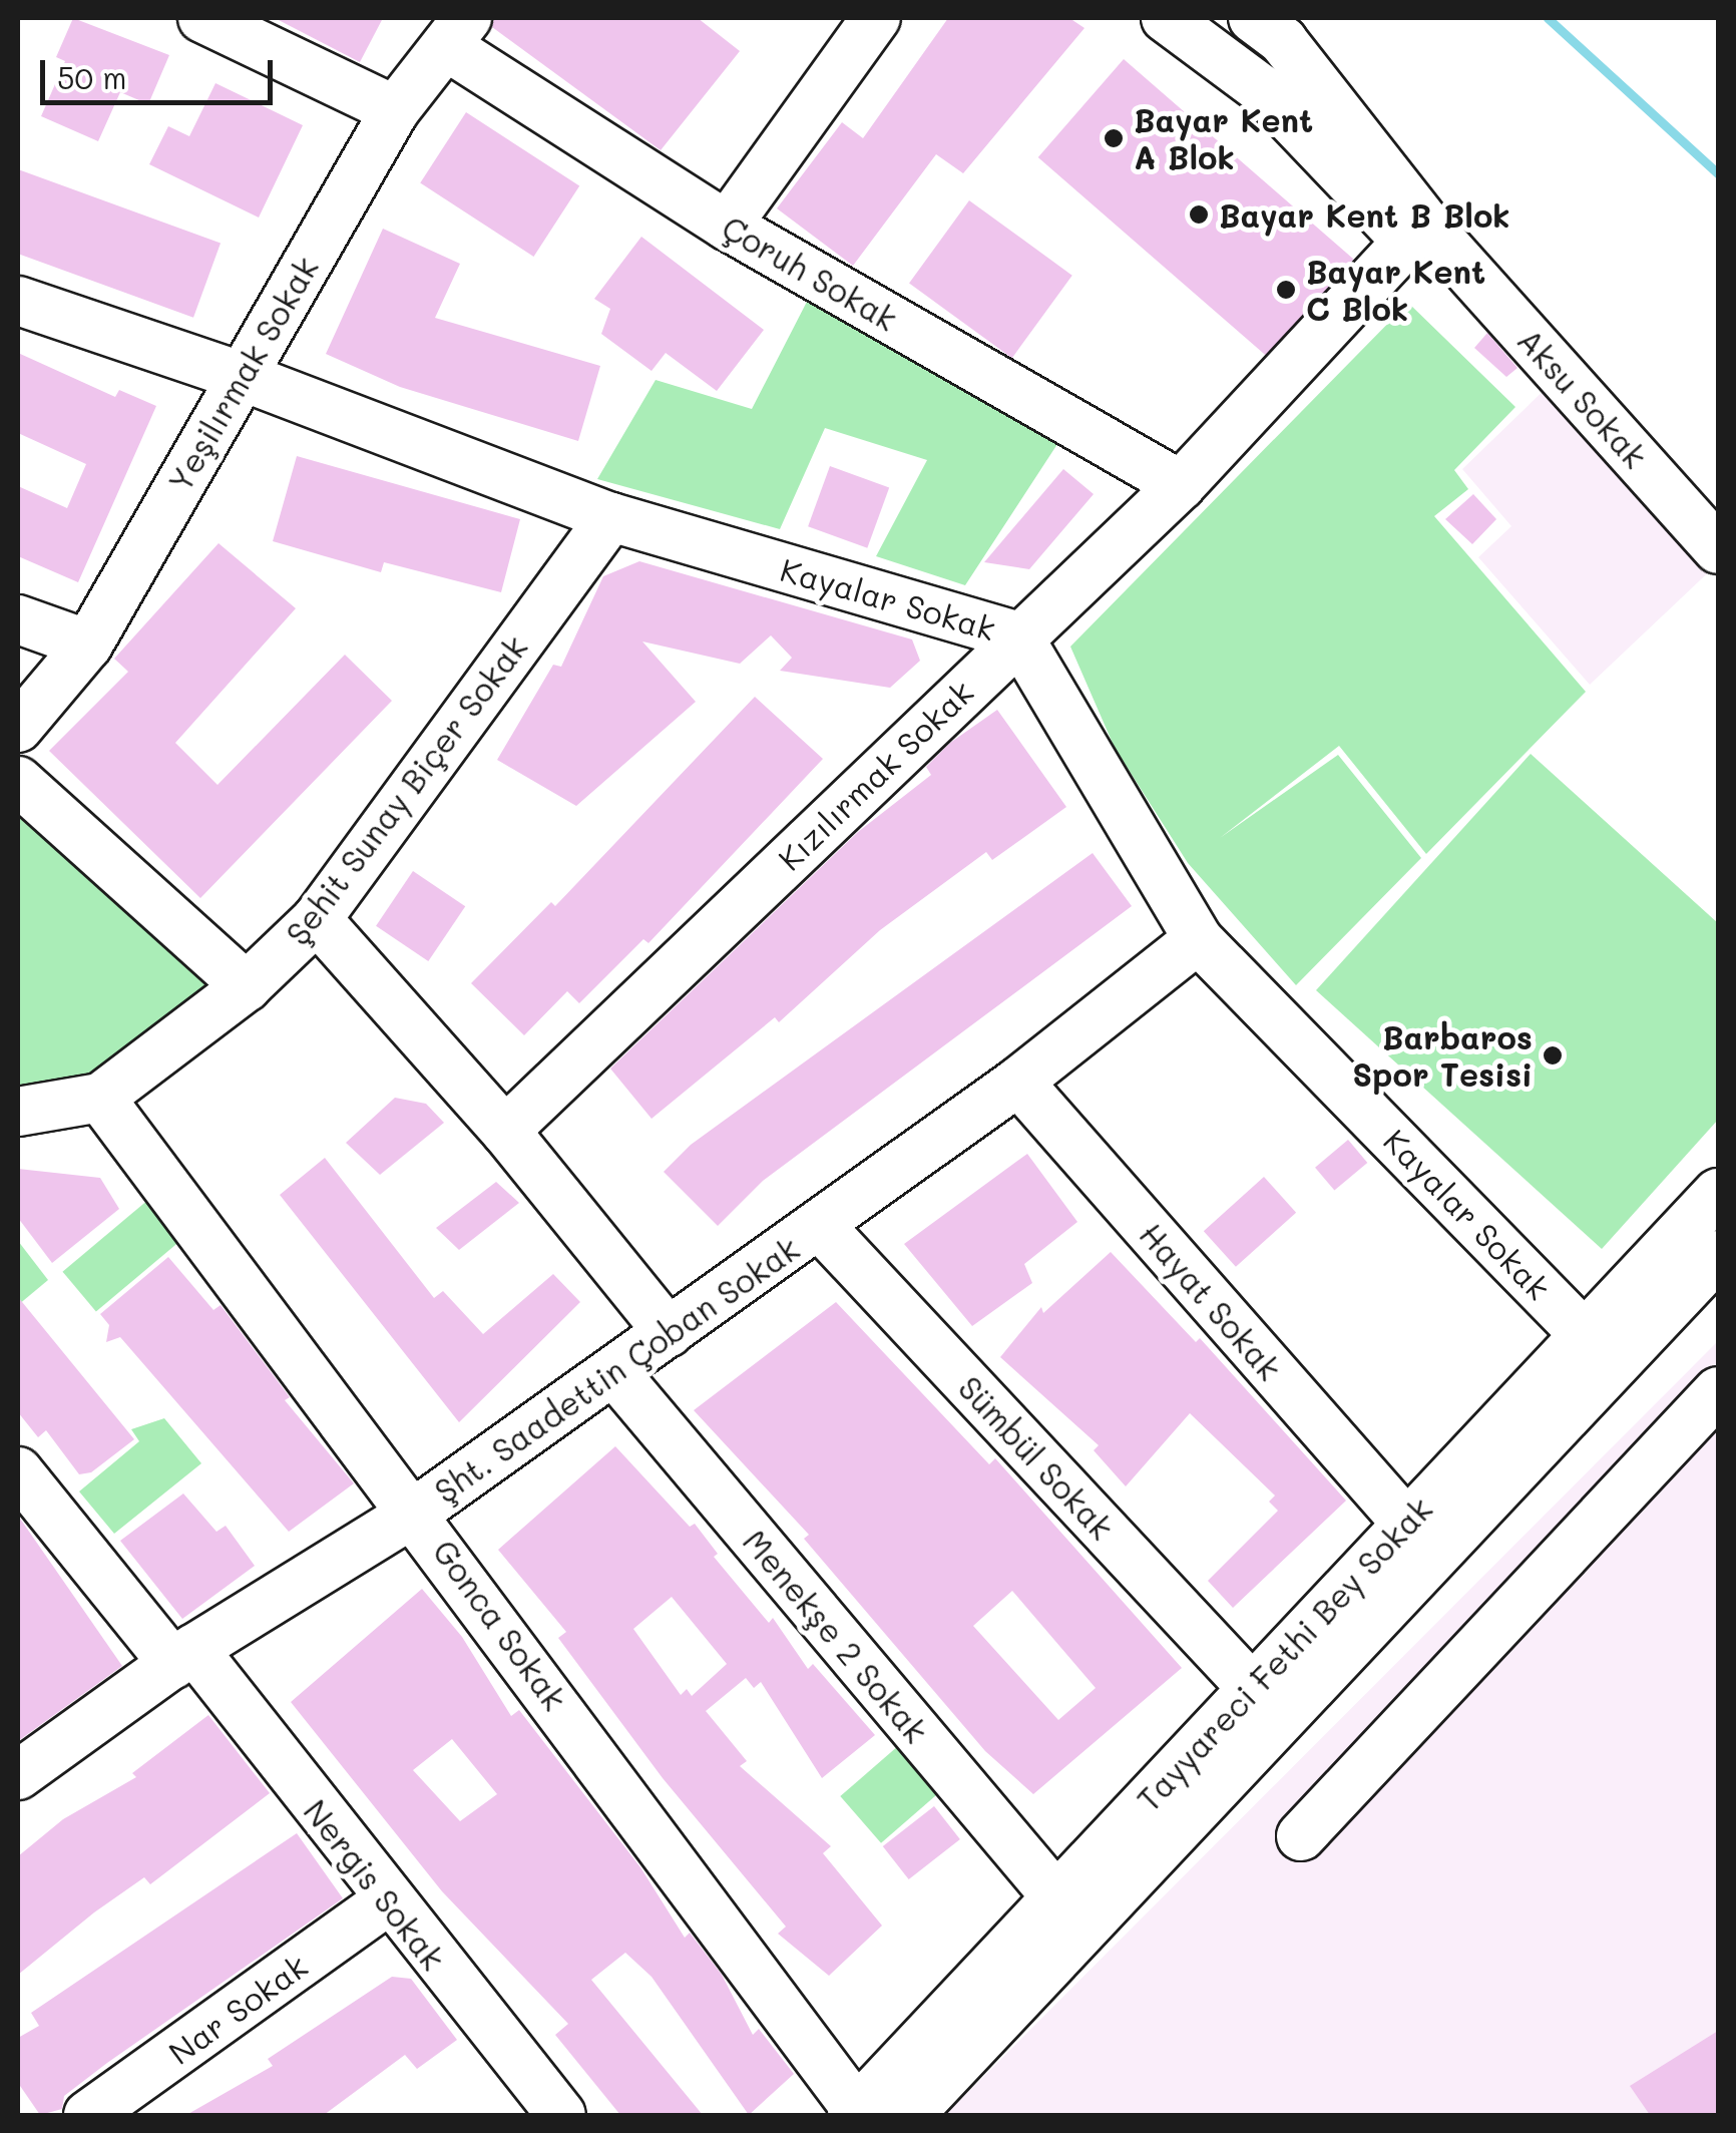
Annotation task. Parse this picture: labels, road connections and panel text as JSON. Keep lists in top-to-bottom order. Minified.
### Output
{"streets":{"street":["Çoruh Sokak","Yeşilırmak Sokak","Aksu Sokak","Kayalar Sokak","Kızılırmak Sokak","Şehit Sunay Biçer Sokak","Hayat Sokak","Şht. Saadettin Çoban Sokak","Sümbül Sokak","Gonca Sokak","Menekşe 2 Sokak","Tayyareci Fethi Bey Sokak","Nergis Sokak","Nar Sokak"]},"crossings":[["Çoruh Sokak","Yeşilırmak Sokak"],["Çoruh Sokak","Kızılırmak Sokak"],["Yeşilırmak Sokak","Kayalar Sokak"],["Kayalar Sokak","Kızılırmak Sokak"],["Kayalar Sokak","Şehit Sunay Biçer Sokak"],["Kayalar Sokak","Şht. Saadettin Çoban Sokak"],["Kayalar Sokak","Tayyareci Fethi Bey Sokak"],["Şehit Sunay Biçer Sokak","Gonca Sokak"],["Hayat Sokak","Şht. Saadettin Çoban Sokak"],["Hayat Sokak","Tayyareci Fethi Bey Sokak"],["Şht. Saadettin Çoban Sokak","Sümbül Sokak"],["Şht. Saadettin Çoban Sokak","Gonca Sokak"],["Şht. Saadettin Çoban Sokak","Menekşe 2 Sokak"],["Şht. Saadettin Çoban Sokak","Nergis Sokak"],["Sümbül Sokak","Tayyareci Fethi Bey Sokak"],["Gonca Sokak","Tayyareci Fethi Bey Sokak"],["Menekşe 2 Sokak","Tayyareci Fethi Bey Sokak"],["Nergis Sokak","Nar Sokak"]],"places":["Bayar Kent A Blok","Bayar Kent B Blok","Bayar Kent C Blok","Barbaros Spor Tesisi"],"scale_bar":"50 m"}
